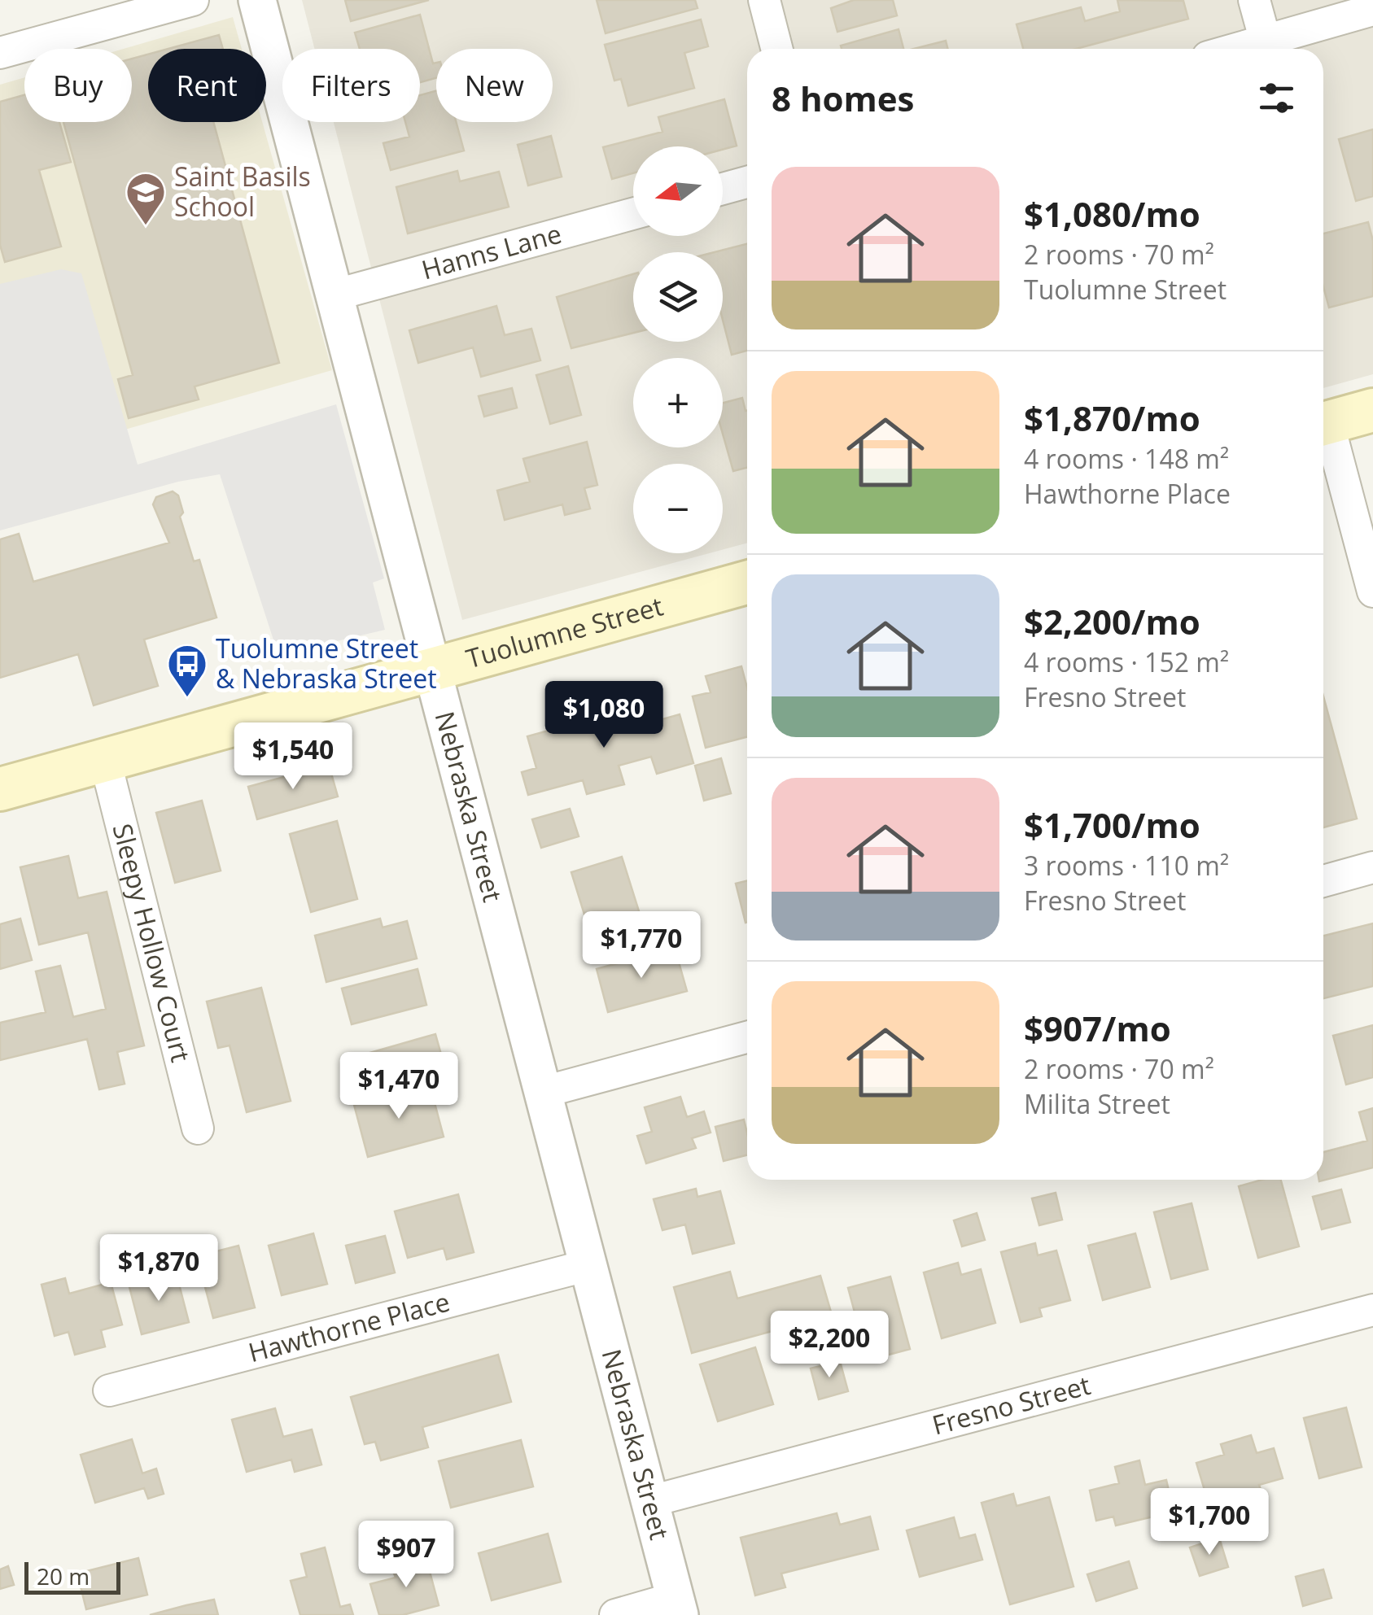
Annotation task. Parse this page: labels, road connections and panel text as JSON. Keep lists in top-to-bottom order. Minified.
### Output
{"streets":{"main road":["Tuolumne Street"],"street":["Hanns Lane","Nebraska Street","Sleepy Hollow Court","Hawthorne Place","Fresno Street"]},"crossings":[["Hanns Lane","Nebraska Street"],["Tuolumne Street","Nebraska Street"],["Tuolumne Street","Sleepy Hollow Court"],["Nebraska Street","Hawthorne Place"],["Nebraska Street","Fresno Street"]],"places":{"school or university":["Saint Basils School"],"bus stop":["Tuolumne Street & Nebraska Street"]},"scale_bar":"20 m","north":"left","page":{"chip":["Buy","Rent","Filters","New"],"heading":"8 homes","map_buttons":["+","−"],"list":[{"name":"$1,080/mo","note":"2 rooms · 70 m² · Tuolumne Street"},{"name":"$1,870/mo","note":"4 rooms · 148 m² · Hawthorne Place"},{"name":"$2,200/mo","note":"4 rooms · 152 m² · Fresno Street"},{"name":"$1,700/mo","note":"3 rooms · 110 m² · Fresno Street"},{"name":"$907/mo","note":"2 rooms · 70 m² · Milita Street"}],"price":["$1,080","$1,540","$1,770","$1,470","$1,870","$2,200","$1,700","$907"],"scale":"20 m"}}
